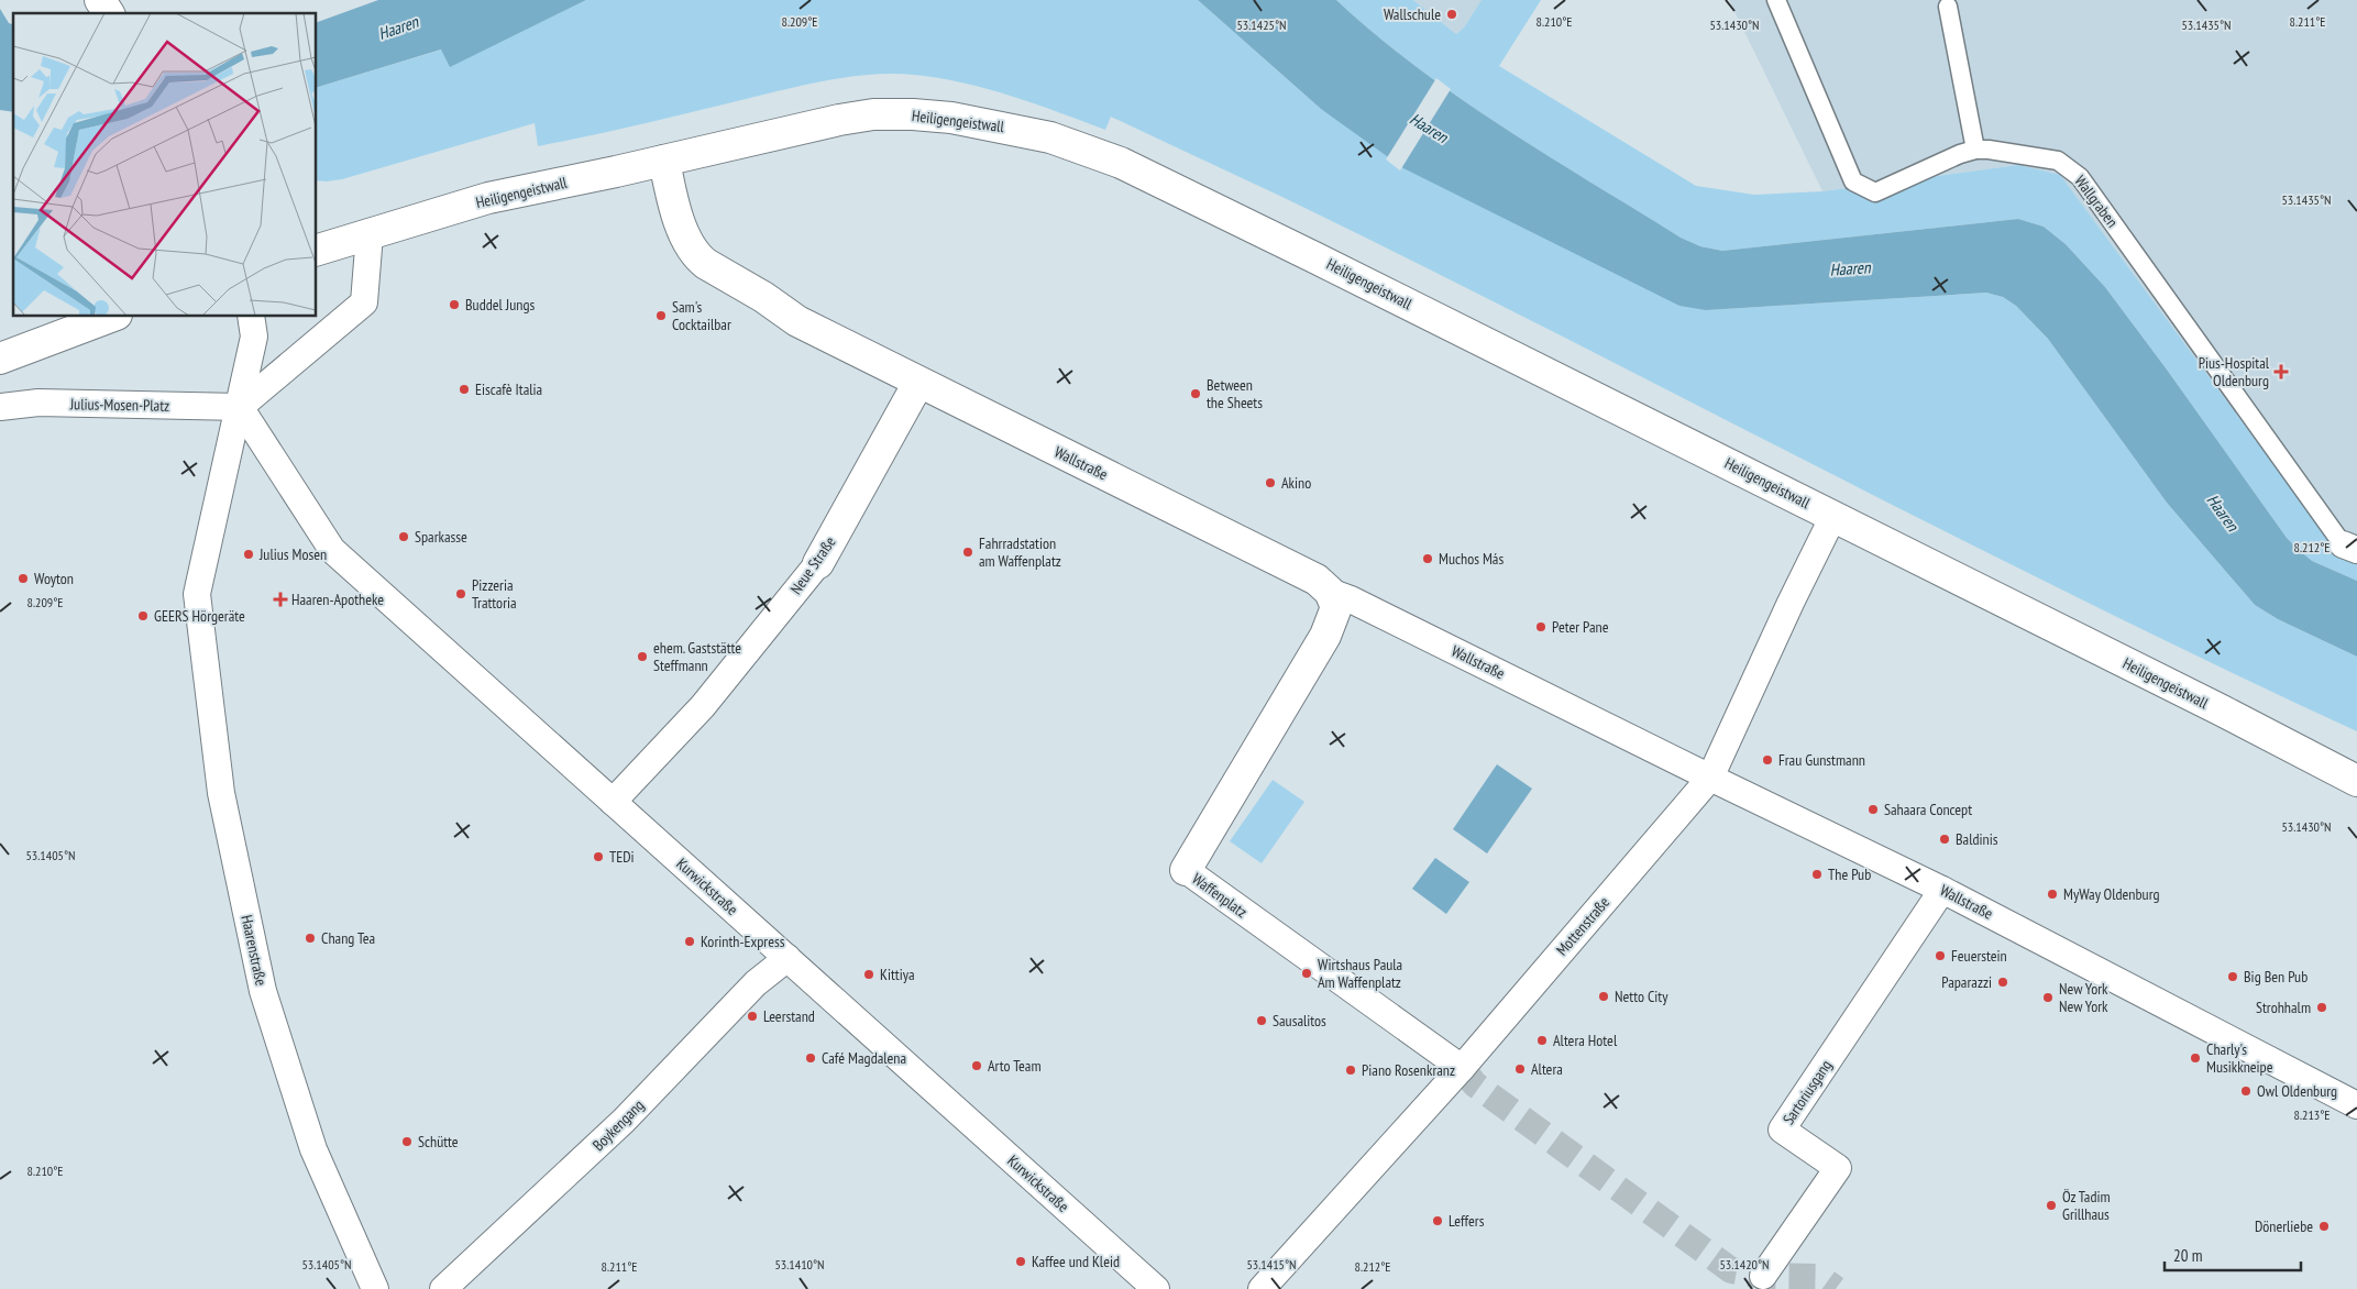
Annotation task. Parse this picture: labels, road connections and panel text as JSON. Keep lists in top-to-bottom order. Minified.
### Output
{"streets":{"main road":["Heiligengeistwall","Wallstraße","Neue Straße","Waffenplatz"],"street":["Julius-Mosen-Platz","Kurwickstraße","Mottenstraße","Haarenstraße","Sartoriusgang","Boykengang"],"lane":["Wallgraben"]},"crossings":[["Heiligengeistwall","Wallstraße"],["Heiligengeistwall","Mottenstraße"],["Julius-Mosen-Platz","Kurwickstraße"],["Julius-Mosen-Platz","Haarenstraße"],["Wallstraße","Neue Straße"],["Wallstraße","Waffenplatz"],["Wallstraße","Mottenstraße"],["Wallstraße","Sartoriusgang"],["Neue Straße","Kurwickstraße"],["Kurwickstraße","Haarenstraße"],["Kurwickstraße","Boykengang"],["Waffenplatz","Mottenstraße"]],"water":["Haaren"],"places":{"other":["Wallschule","Buddel Jungs","Sam's Cocktailbar","Eiscafè Italia","Between the Sheets","Akino","Sparkasse","Fahrradstation am Waffenplatz","Julius Mosen","Muchos Más","Woyton","Pizzeria Trattoria","GEERS Hörgeräte","Peter Pane","ehem. Gaststätte Steffmann","Frau Gunstmann","Sahaara Concept","Baldinis","TEDi","The Pub","MyWay Oldenburg","Chang Tea","Korinth-Express","Feuerstein","Wirtshaus Paula Am Waffenplatz","Kittiya","Big Ben Pub","Paparazzi","Netto City","New York New York","Strohhalm","Leerstand","Sausalitos","Altera Hotel","Café Magdalena","Charly's Musikkneipe","Arto Team","Altera","Piano Rosenkranz","Owl Oldenburg","Schütte","Öz Tadim Grillhaus","Leffers","Dönerliebe","Kaffee und Kleid"],"health":["Pius-Hospital Oldenburg","Haaren-Apotheke"]},"scale_bar":"20 m","coordinates":["8.209°E","8.210°E","8.211°E","53.1425°N","53.1430°N","53.1435°N","8.212°E","53.1405°N","8.213°E","53.1410°N","53.1415°N","53.1420°N"]}
